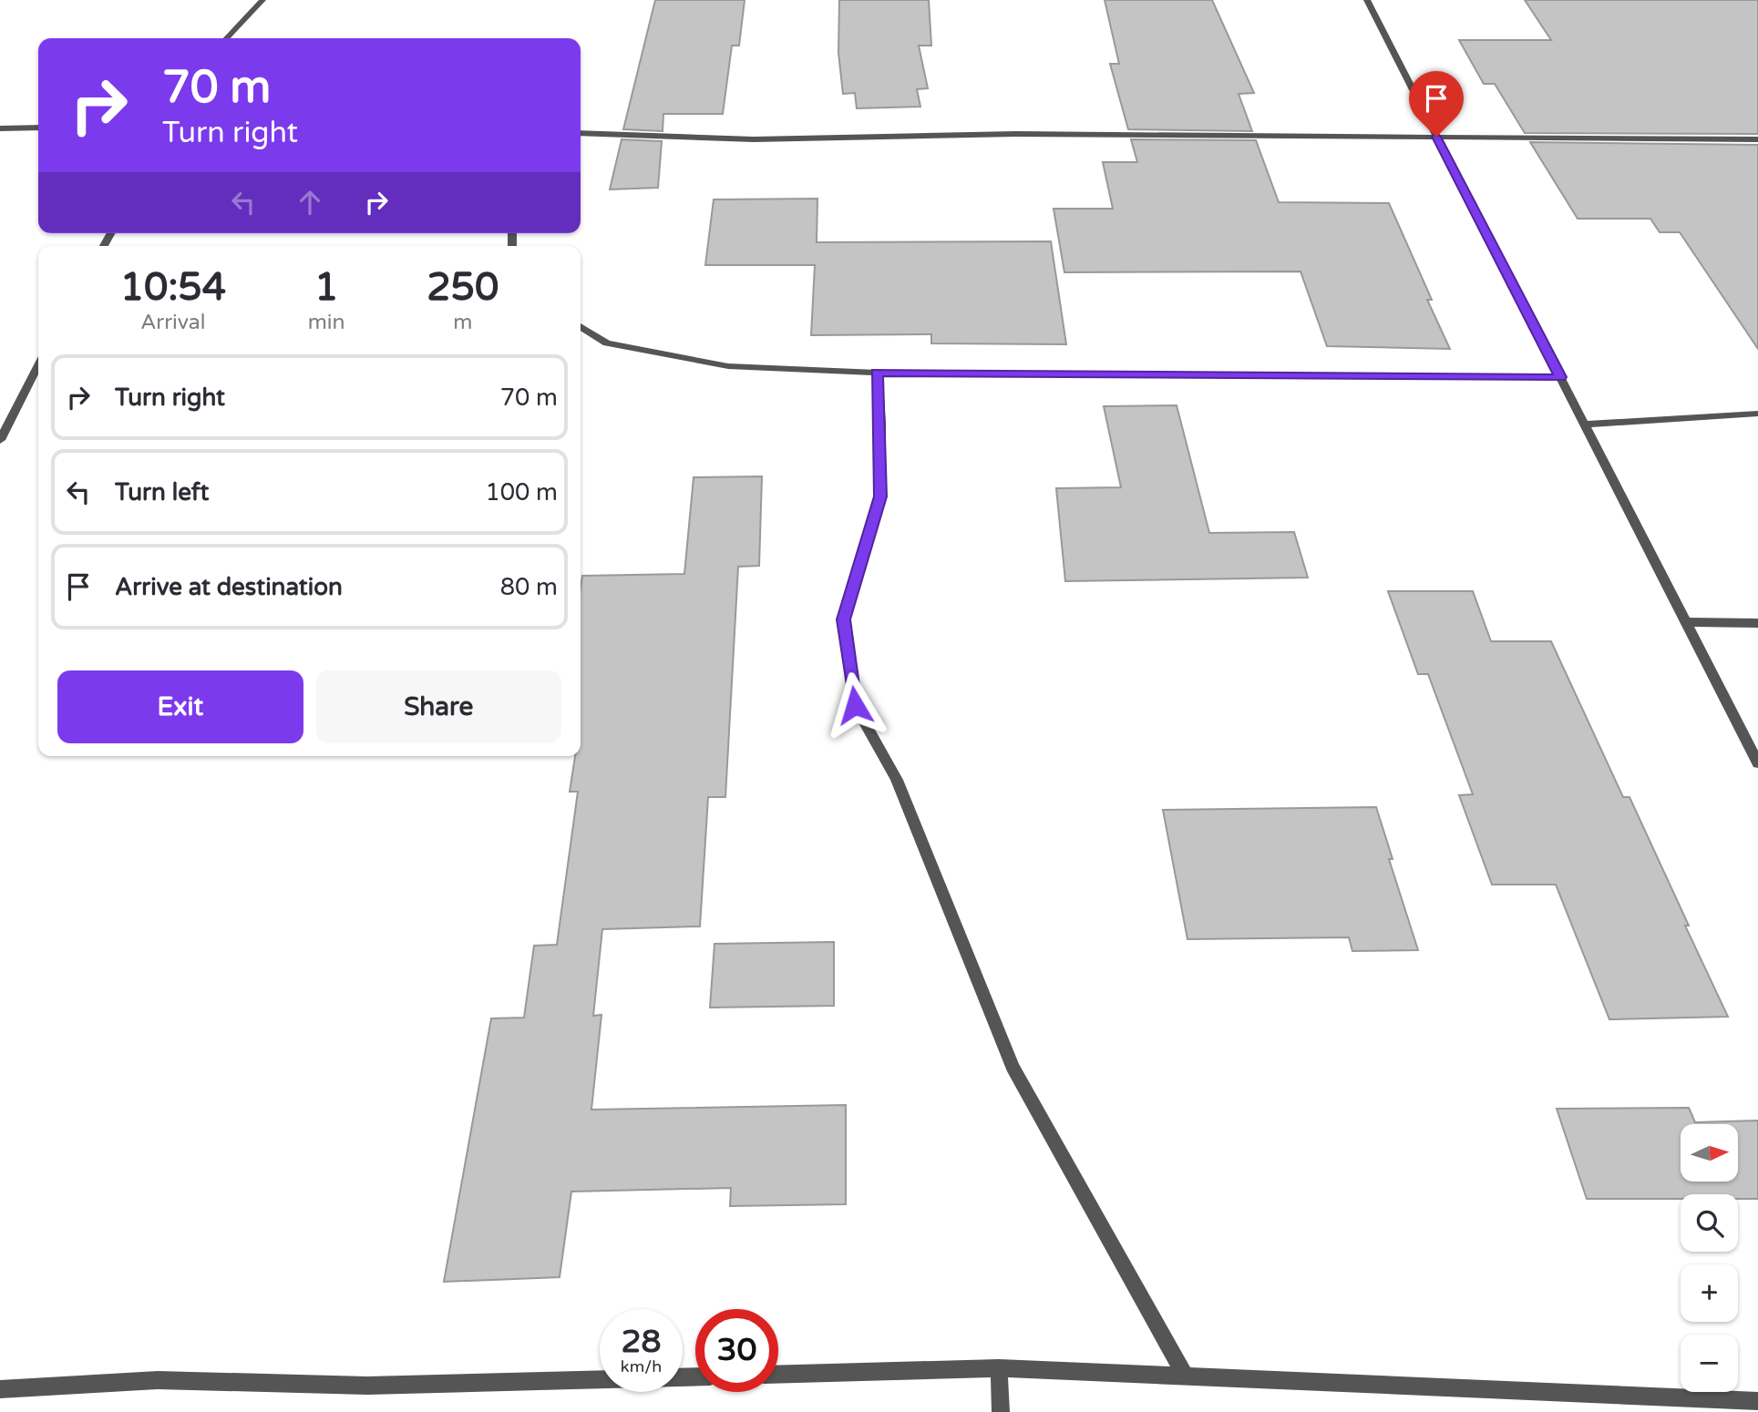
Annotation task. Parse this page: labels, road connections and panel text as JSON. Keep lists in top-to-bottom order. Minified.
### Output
{"north":"right","page":{"turn":["70 m","Turn right"],"eta":["10:54","Arrival","1","min","250","m"],"list":[{"name":"Turn right","value":"70 m"},{"name":"Turn left","value":"100 m"},{"name":"Arrive at destination","value":"80 m"}],"buttons":["Exit","Share"],"map_buttons":["+","−"],"speed":"28 km/h","limit":"30"}}
